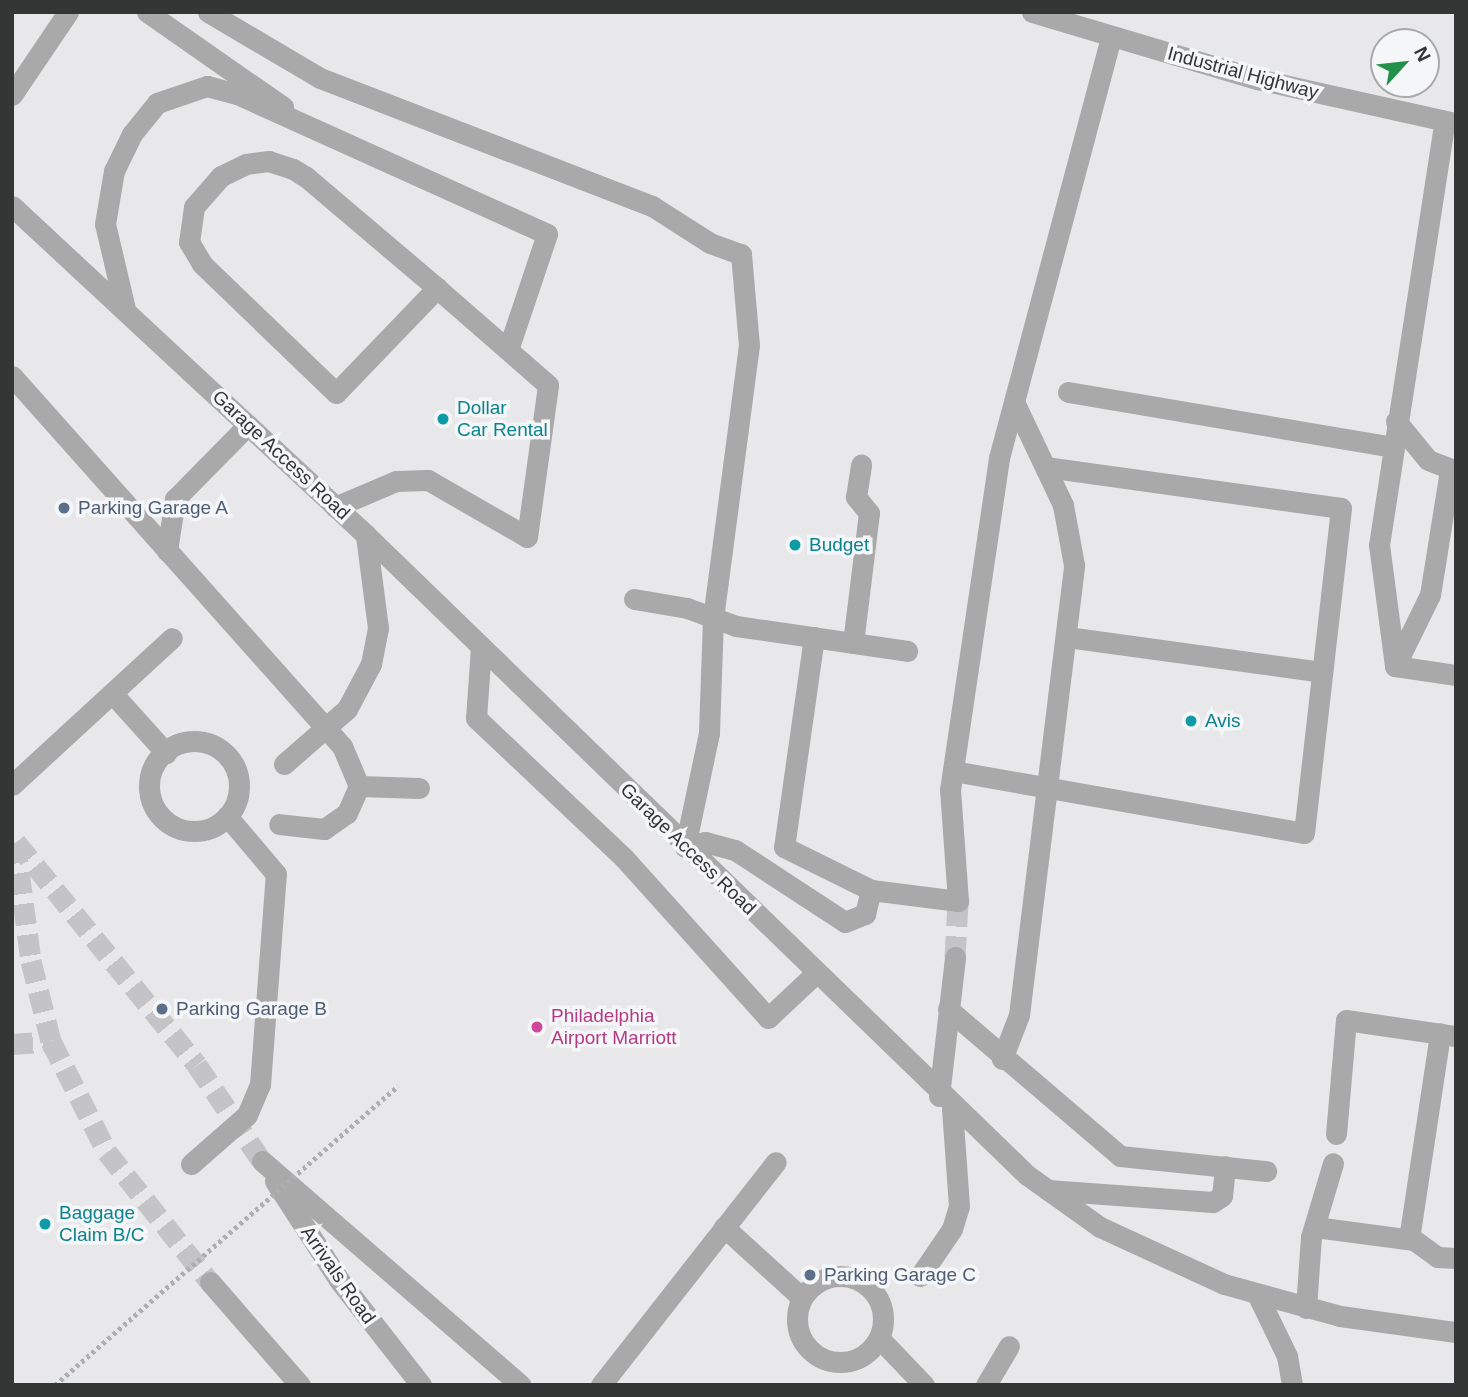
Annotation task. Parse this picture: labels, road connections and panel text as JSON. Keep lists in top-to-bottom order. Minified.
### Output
{"streets":{"street":["Industrial Highway","Garage Access Road","Arrivals Road"]},"places":["Dollar Car Rental","Parking Garage A","Budget","Avis","Parking Garage B","Philadelphia Airport Marriott","Baggage Claim B/C","Parking Garage C"],"north":"top right"}
